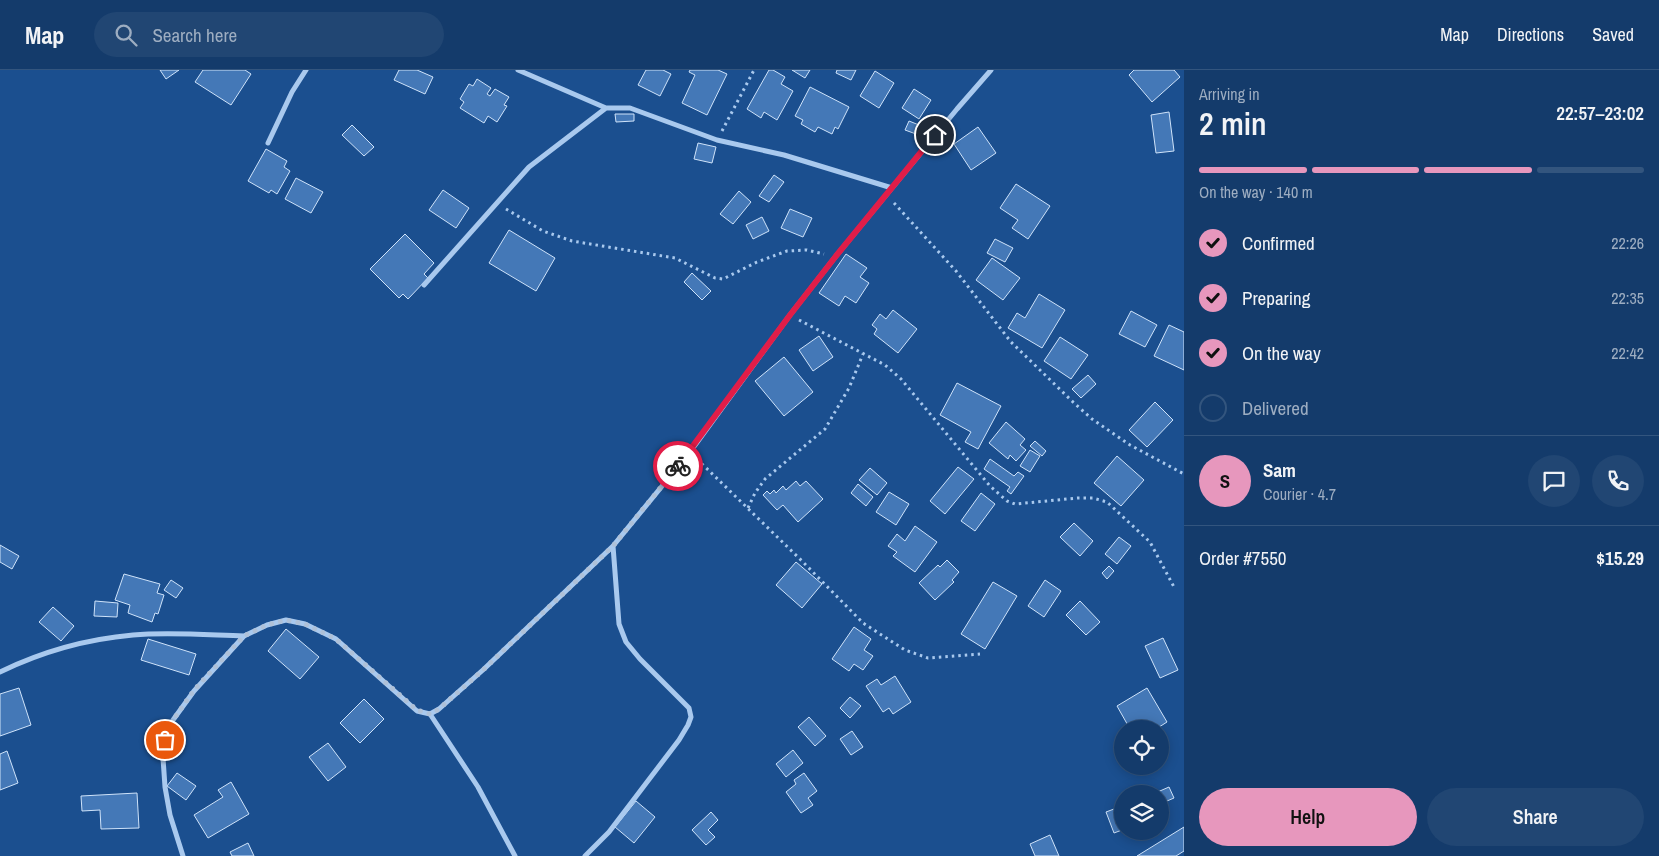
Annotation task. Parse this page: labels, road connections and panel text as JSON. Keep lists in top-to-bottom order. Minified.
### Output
{"page":{"header":"Map","search":"Search here","nav":["Map","Directions","Saved"],"heading":["2 min","Arriving in","22:57–23:02"],"panel":["Sam","Courier · 4.7","Order #7550","$15.29"],"bar":"On the way · 140 m","list":[["Confirmed","22:26"],["Preparing","22:35"],["On the way","22:42"],"Delivered"],"round":"S","buttons":["Help","Share"]}}
